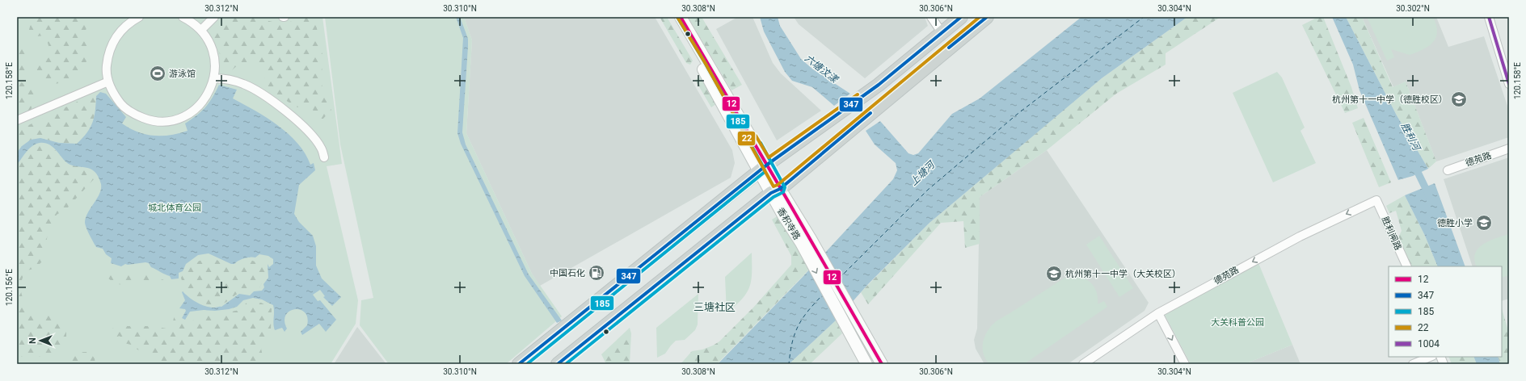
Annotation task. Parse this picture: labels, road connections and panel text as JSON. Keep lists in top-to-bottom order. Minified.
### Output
{"streets":{"main road":["香积寺路"],"street":["德苑路","胜利闸路"]},"crossings":[["德苑路","胜利闸路"]],"one_way":["德苑路"],"districts":["三塘社区"],"water":["六塘汶漾","胜利河","上塘河"],"parks":["城北体育公园","大关科普公园"],"places":{"sports":["游泳馆"],"school or university":["杭州第十一中学（德胜校区）","德胜小学","杭州第十一中学（大关校区）"],"fuel station":["中国石化"]},"lines":["transit line 12","transit line 347","transit line 185","transit line 22","transit line 1004"],"legend":["12","347","185","22","1004"],"north":"left","coordinates":["30.312°N","30.310°N","30.308°N","30.306°N","30.304°N","30.302°N","120.158°E","120.156°E"]}
